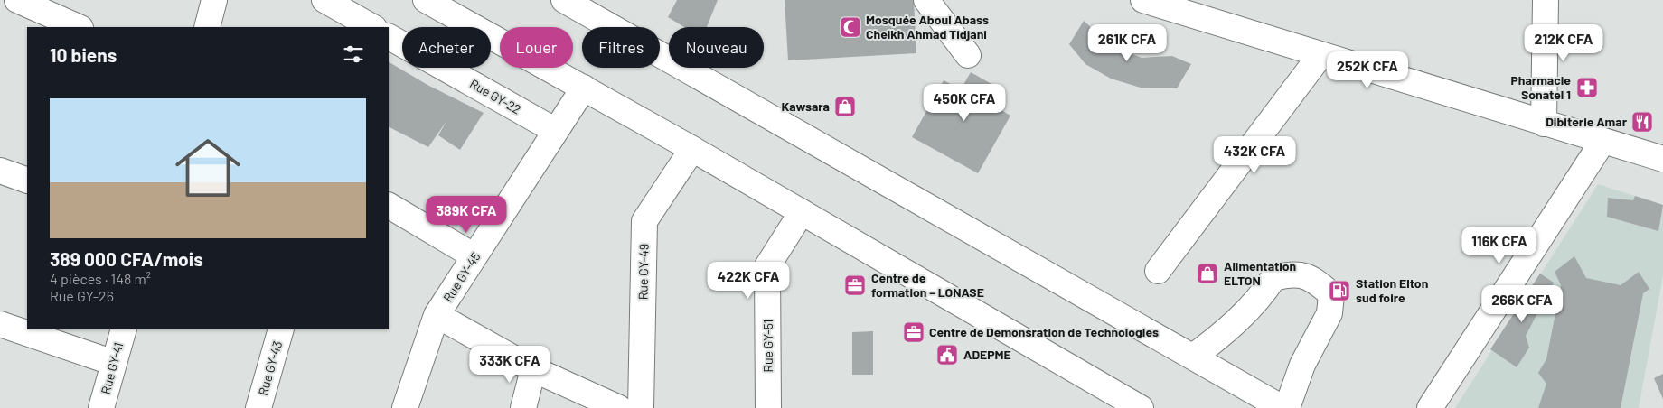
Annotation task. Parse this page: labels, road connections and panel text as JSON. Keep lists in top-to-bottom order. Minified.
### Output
{"streets":{"street":["Rue GY-22","Rue GY-49","Rue GY-45","Rue GY-51","Rue GY-41","Rue GY-43"]},"crossings":[["Rue GY-22","Rue GY-45"]],"places":{"mosque":["Mosquée Aboul Abass Cheikh Ahmad Tidjani"],"pharmacy":["Pharmacie Sonatel 1"],"shop":["Kawsara","Alimentation ELTON"],"restaurant":["Dibiterie Amar"],"office":["Centre de formation – LONASE","Centre de Demonsration de Technologies"],"fuel station":["Station Elton sud foire"],"public building":["ADEPME"]},"page":{"price":["261K CFA","212K CFA","252K CFA","450K CFA","432K CFA","389K CFA","116K CFA","422K CFA","266K CFA","333K CFA"],"chip":["Acheter","Louer","Filtres","Nouveau"],"heading":"10 biens","list":[{"name":"389 000 CFA/mois","note":"4 pièces · 148 m² · Rue GY-26"}]}}
